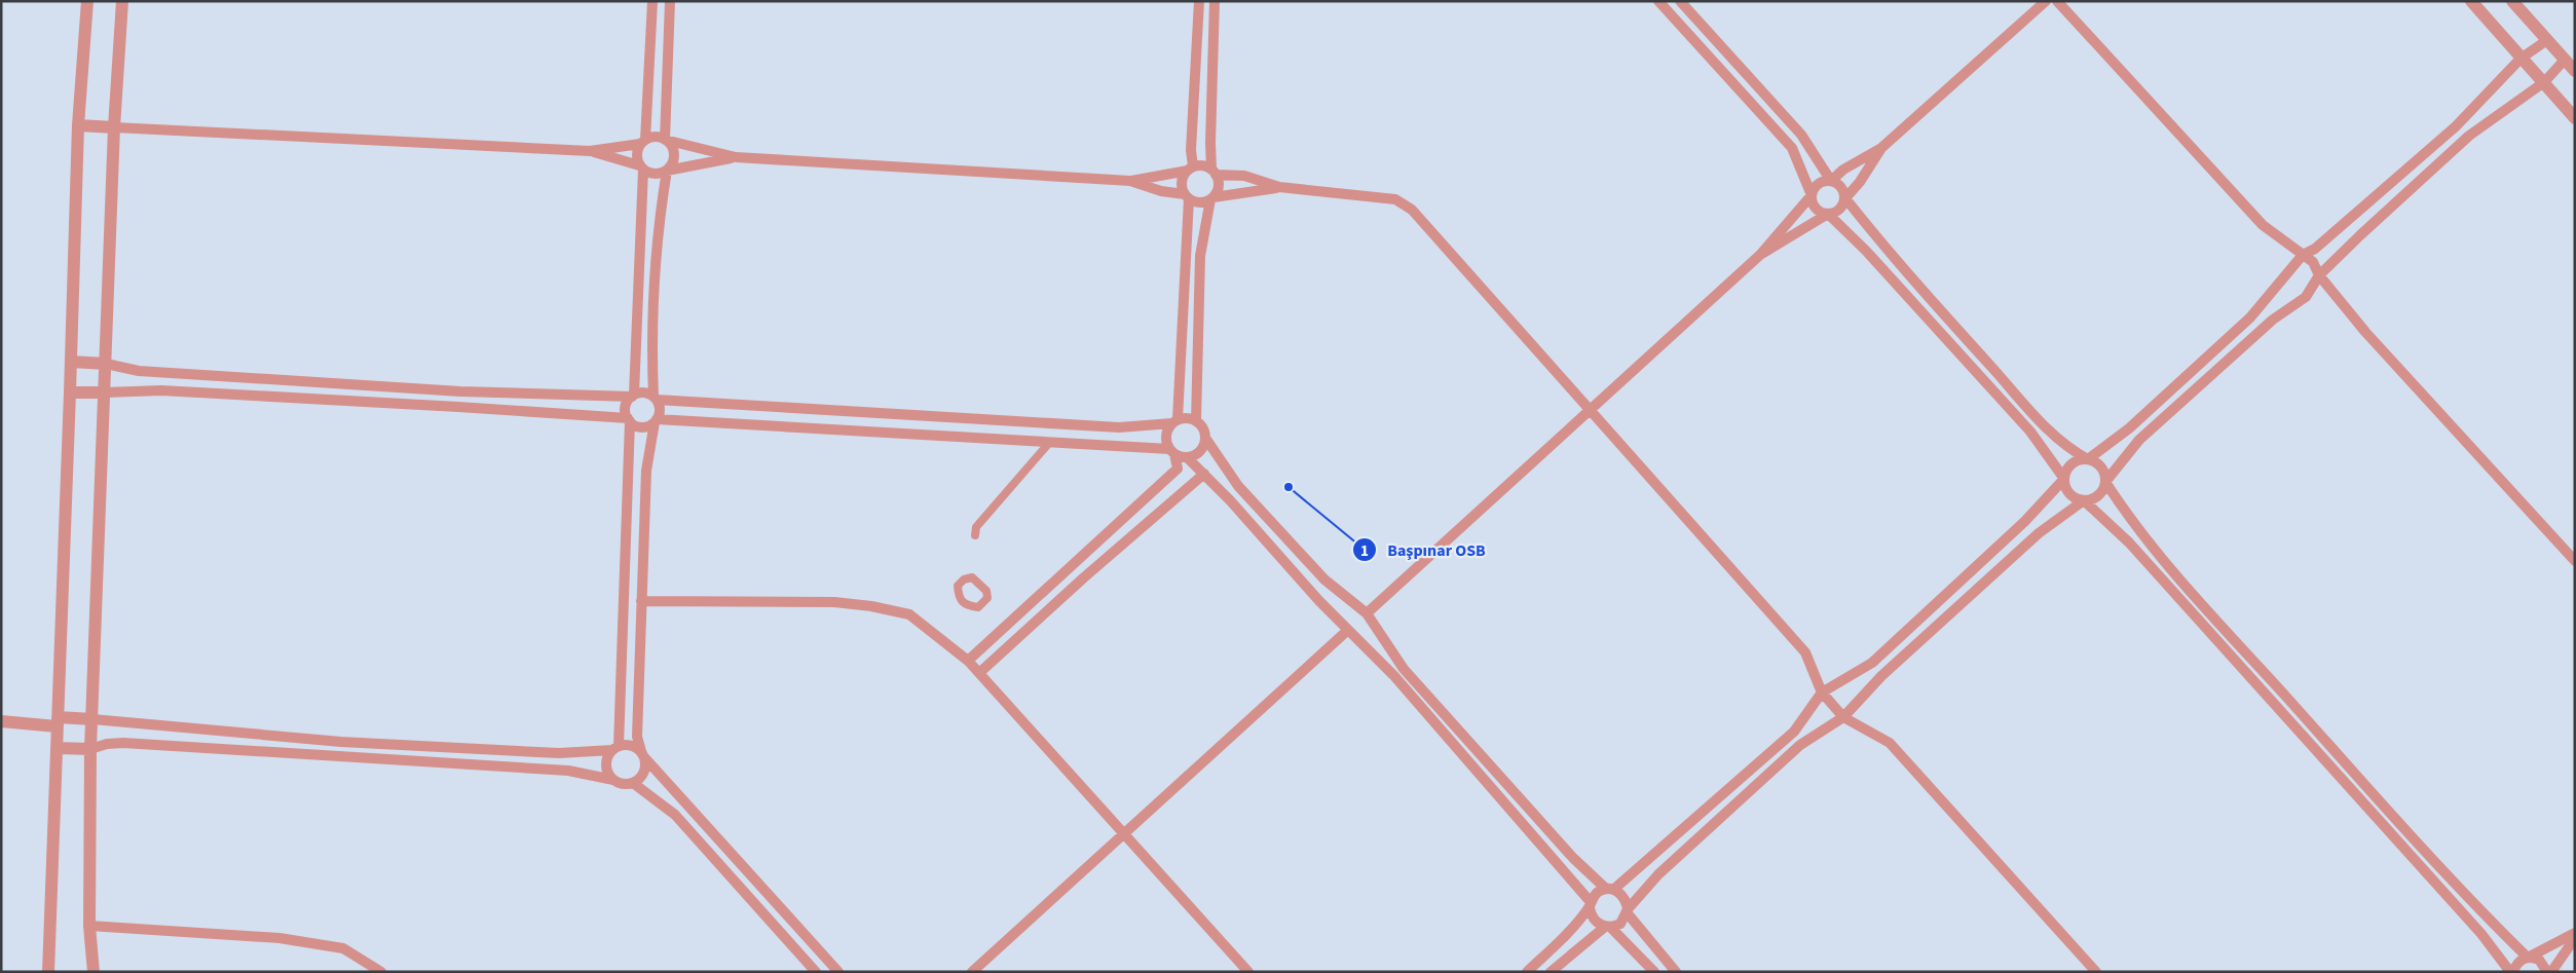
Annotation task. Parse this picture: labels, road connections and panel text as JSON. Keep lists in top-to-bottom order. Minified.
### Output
{"places":["Başpınar OSB"]}
